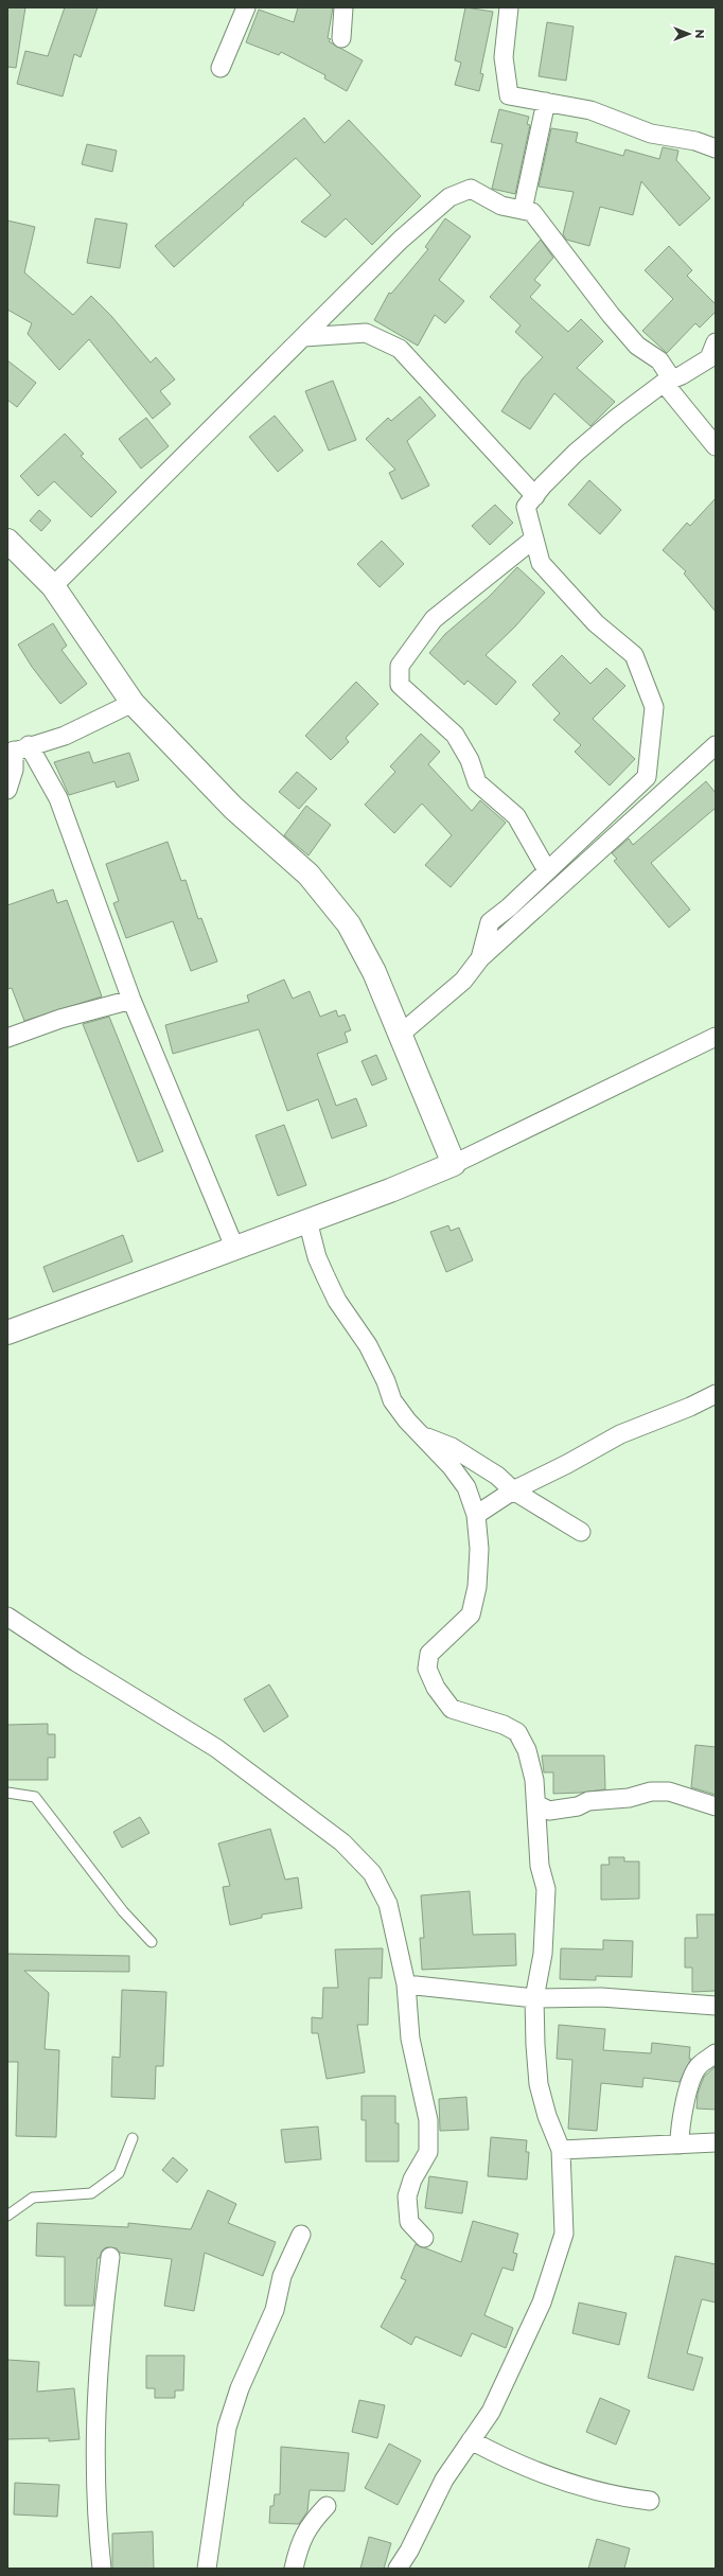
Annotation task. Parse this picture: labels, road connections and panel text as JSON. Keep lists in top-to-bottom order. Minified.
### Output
{"north":"right"}
